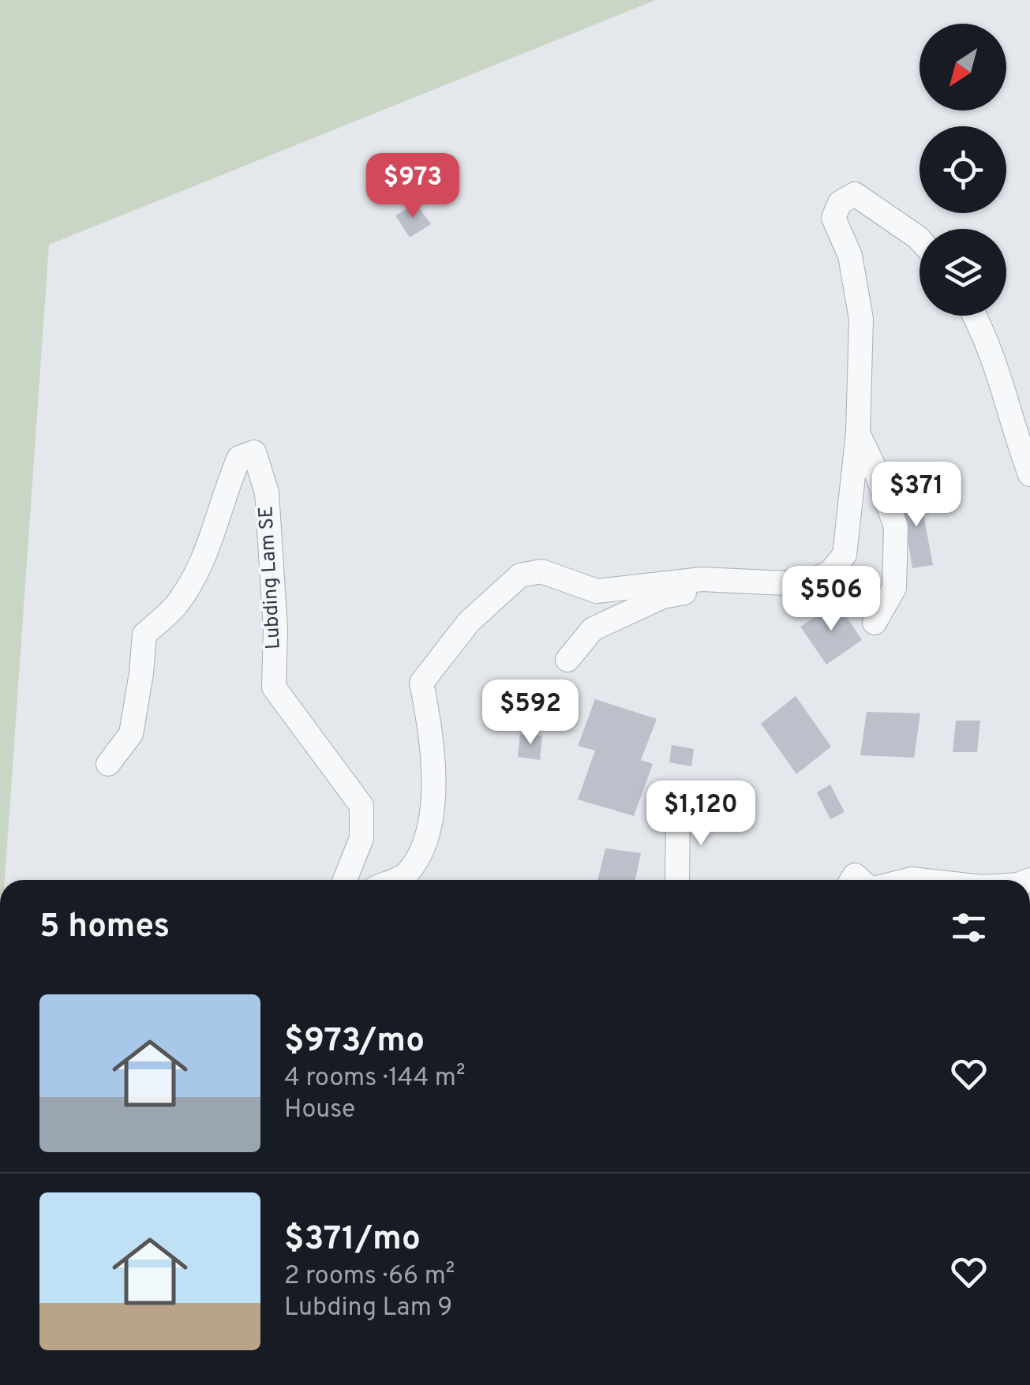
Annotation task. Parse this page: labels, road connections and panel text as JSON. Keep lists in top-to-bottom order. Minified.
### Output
{"streets":{"street":["Lubding Lam SE"]},"north":"bottom left","page":{"price":["$973","$371","$506","$592","$1,120"],"heading":"5 homes","list":[{"name":"$973/mo","note":"4 rooms · 144 m² · House"},{"name":"$371/mo","note":"2 rooms · 66 m² · Lubding Lam 9"}]}}
